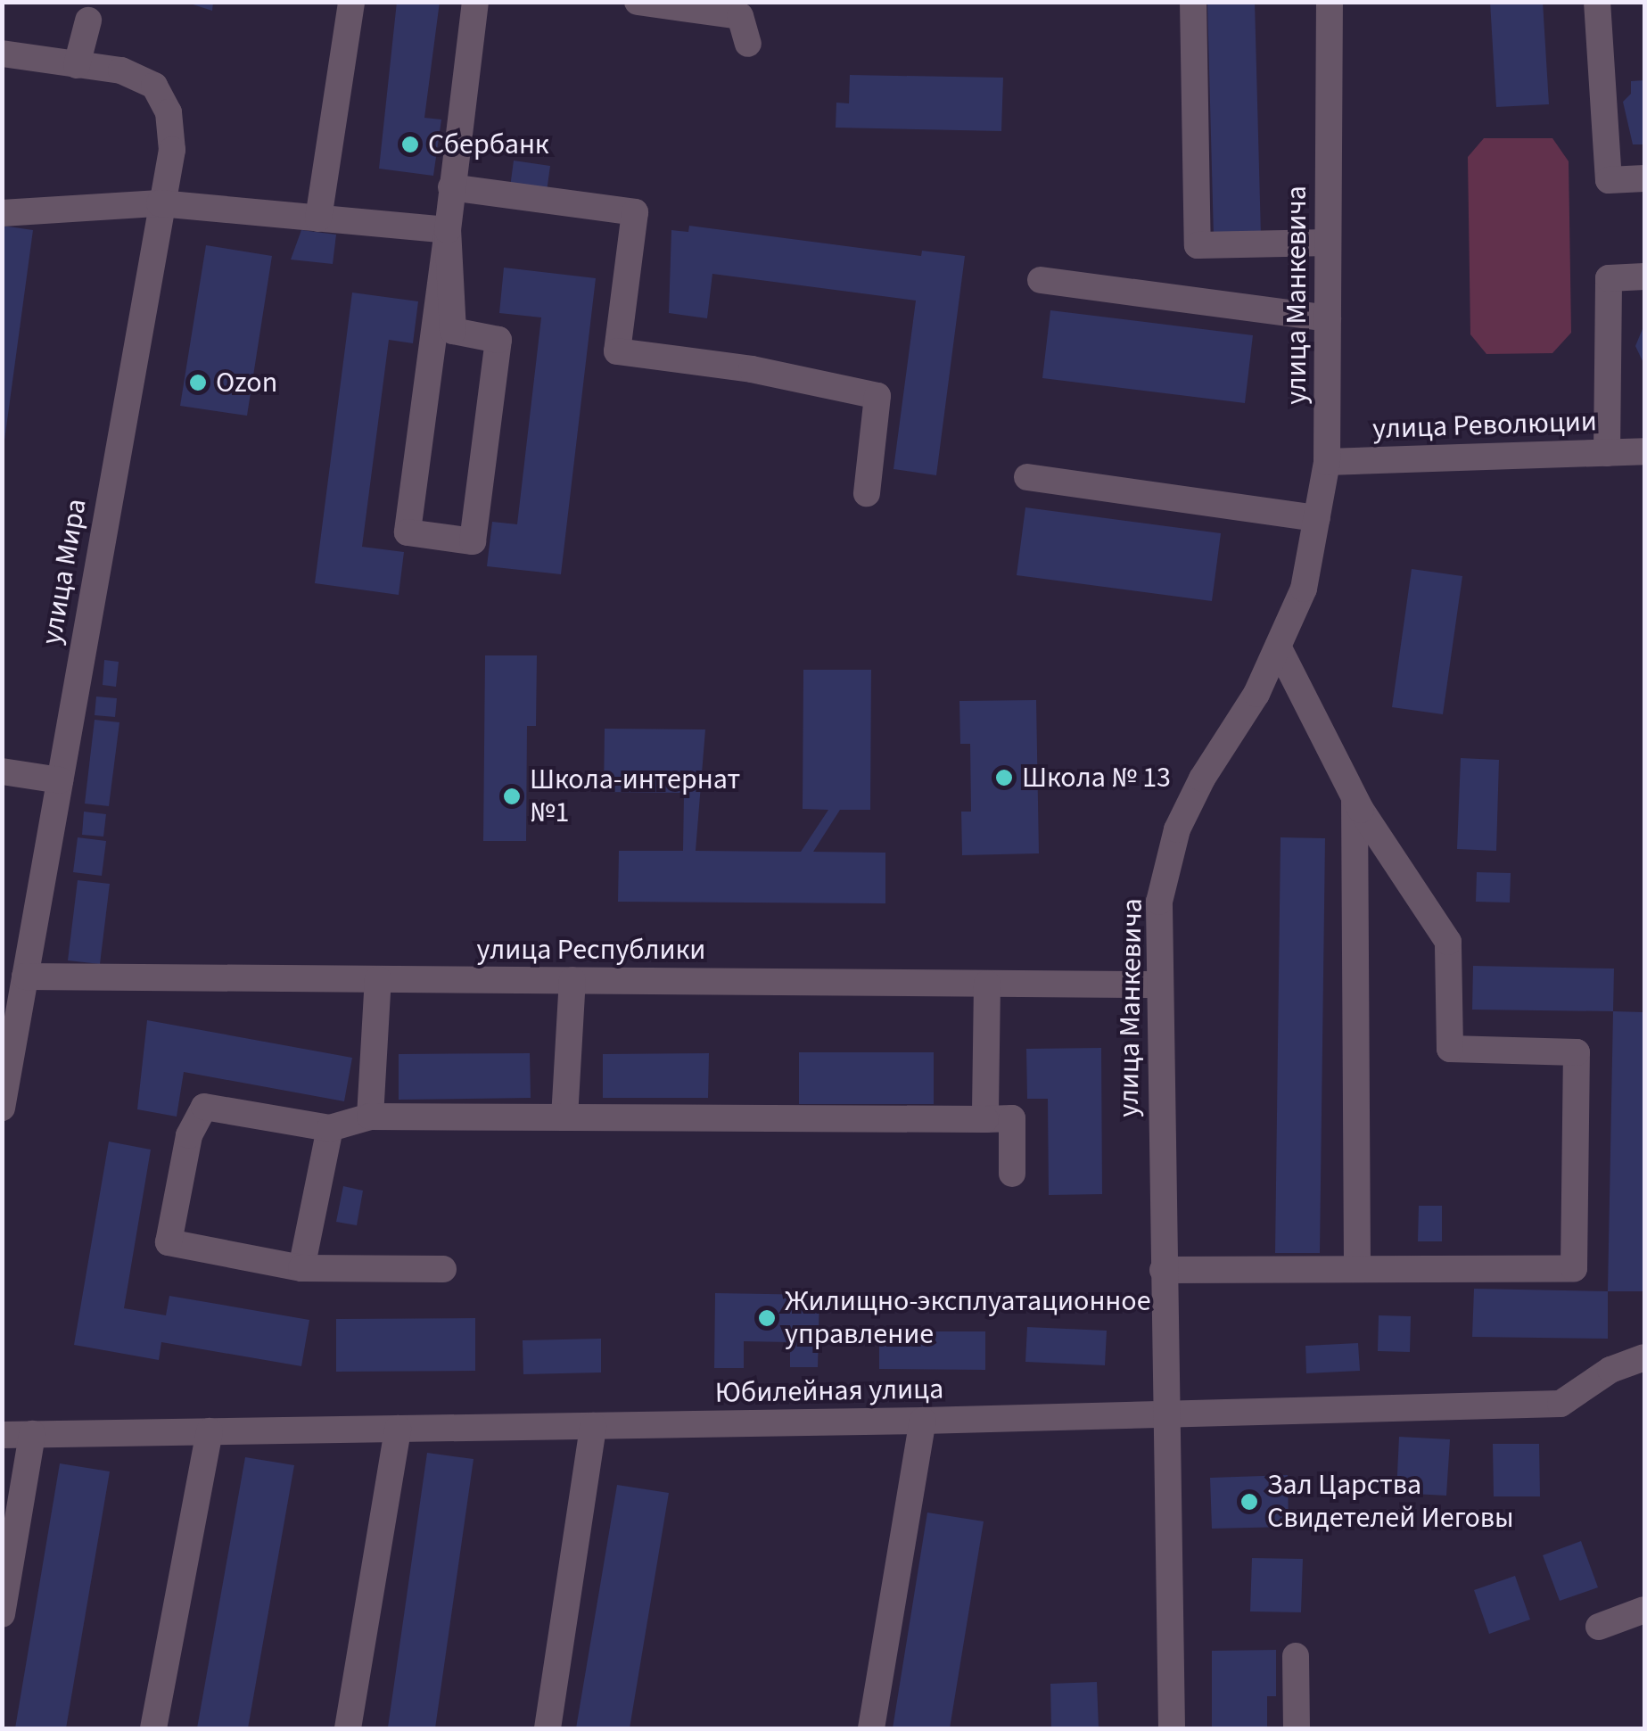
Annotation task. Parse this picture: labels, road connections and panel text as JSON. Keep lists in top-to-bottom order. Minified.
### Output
{"streets":{"street":["улица Манкевича","улица Революции","улица Мира","улица Республики","Юбилейная улица"]},"crossings":[["улица Манкевича","улица Революции"],["улица Манкевича","улица Республики"],["улица Манкевича","Юбилейная улица"],["улица Мира","улица Республики"]],"places":["Сбербанк","Ozon","Школа № 13","Школа-интернат №1","Жилищно-эксплуатационное управление","Зал Царства Свидетелей Иеговы"]}
